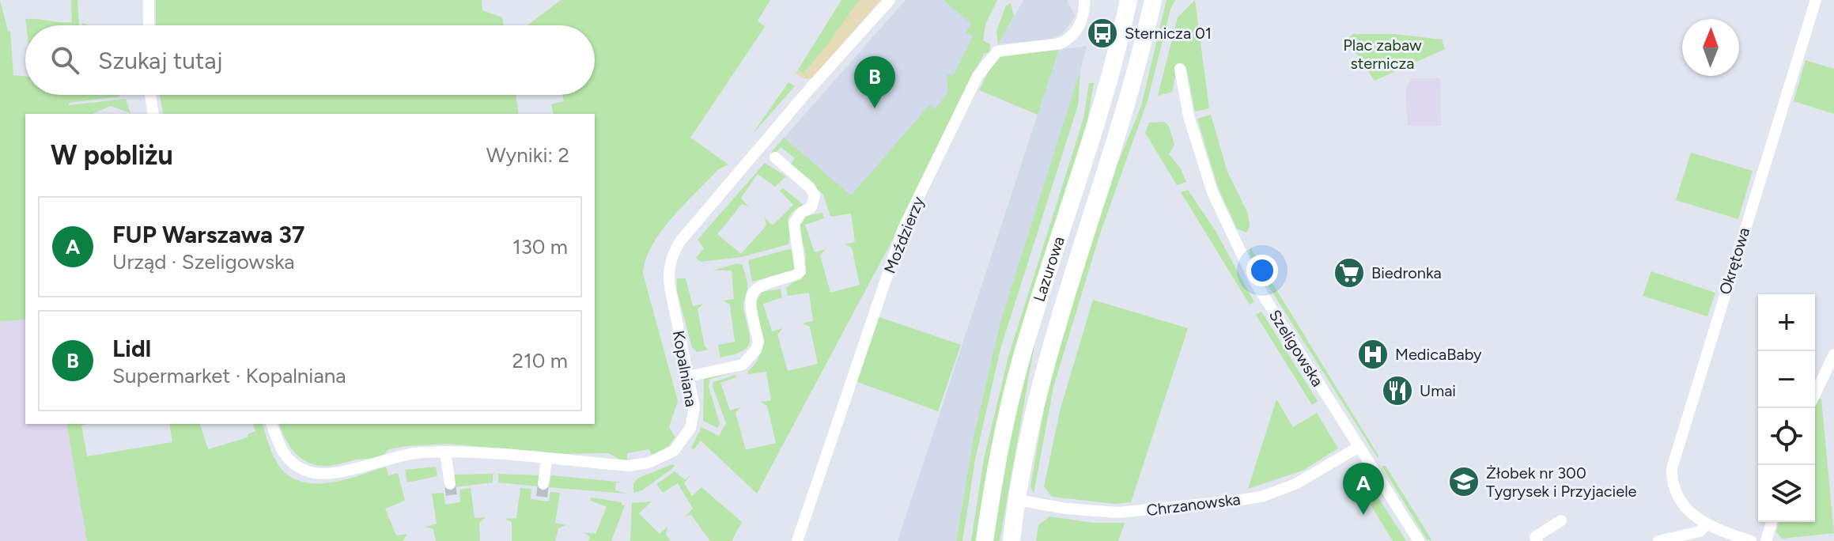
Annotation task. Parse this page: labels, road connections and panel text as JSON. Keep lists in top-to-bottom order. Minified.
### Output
{"streets":{"main road":["Lazurowa"],"street":["Moździerzy","Okrętowa","Szeligowska","Kopalniana","Chrzanowska"]},"crossings":[["Lazurowa","Chrzanowska"],["Szeligowska","Chrzanowska"]],"parks":["Plac zabaw sternicza"],"places":{"bus stop":["Sternicza 01"],"supermarket":["Biedronka"],"hospital":["MedicaBaby"],"restaurant":["Umai"],"school or university":["Żłobek nr 300 Tygrysek i Przyjaciele"]},"north":"top","page":{"search":"Szukaj tutaj","pins":["B","A"],"heading":["W pobliżu","Wyniki: 2"],"list":[{"mark":"A","name":"FUP Warszawa 37","note":"Urząd · Szeligowska","value":"130 m"},{"mark":"B","name":"Lidl","note":"Supermarket · Kopalniana","value":"210 m"}],"map_buttons":["+","−"]}}
